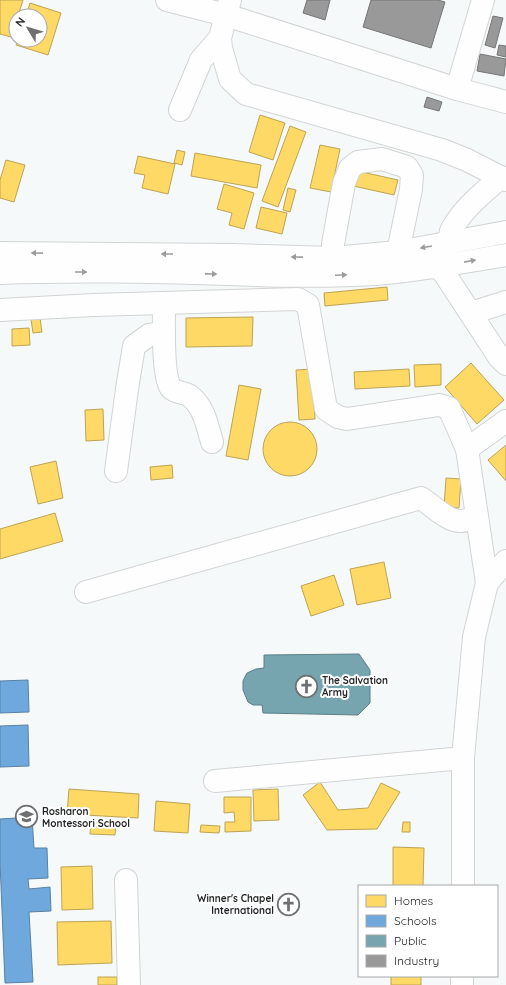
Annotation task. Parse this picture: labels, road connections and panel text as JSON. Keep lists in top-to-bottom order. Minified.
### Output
{"places":{"church":["The Salvation Army","Winner's Chapel International"],"school or university":["Rosharon Montessori School"]},"legend":["Homes","Schools","Public","Industry"],"north":"top left"}
